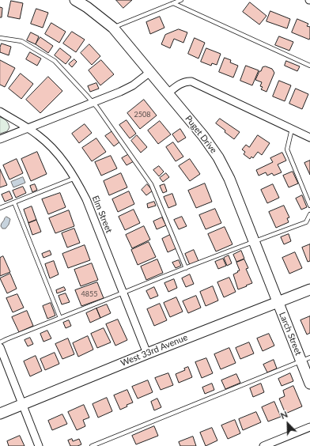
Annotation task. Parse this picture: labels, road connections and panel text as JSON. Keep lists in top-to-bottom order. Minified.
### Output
{"streets":{"street":["Puget Drive","Elm Street","Larch Street","West 33rd Avenue"]},"crossings":[["Puget Drive","Larch Street"],["Puget Drive","West 33rd Avenue"],["Elm Street","West 33rd Avenue"],["Larch Street","West 33rd Avenue"]],"house_numbers":["2508","4855"],"north":"top left"}
